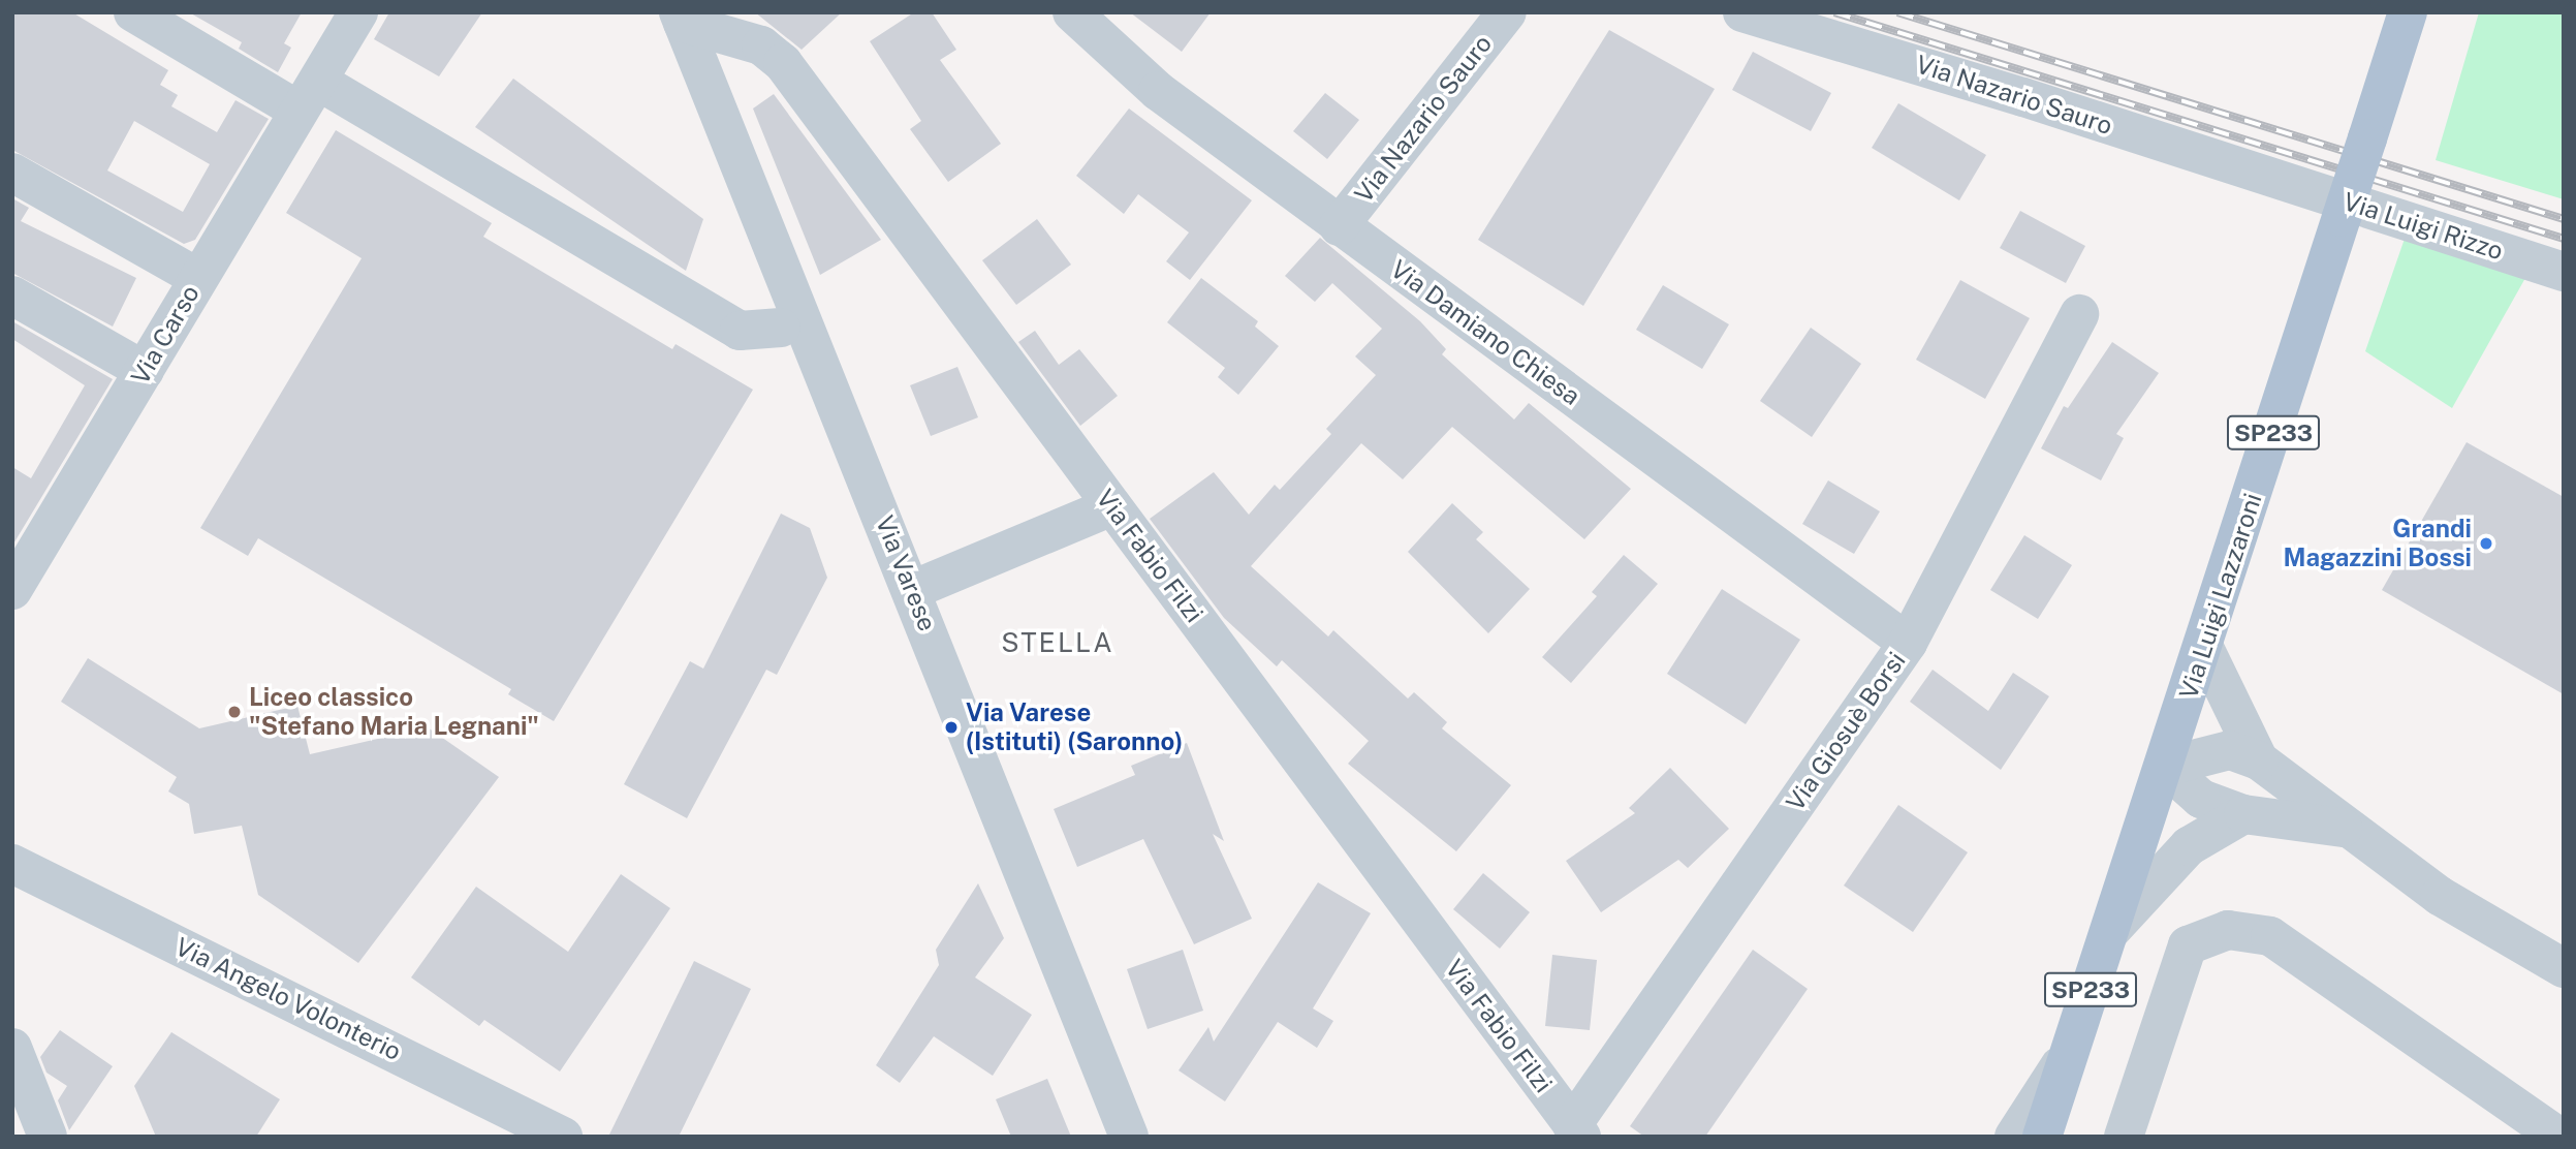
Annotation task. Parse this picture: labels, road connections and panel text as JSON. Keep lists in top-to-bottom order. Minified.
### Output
{"streets":{"main road":["SP233","Via Luigi Lazzaroni"],"street":["Via Nazario Sauro","Via Luigi Rizzo","Via Damiano Chiesa","Via Carso","Via Fabio Filzi","Via Varese","Via Giosuè Borsi","Via Angelo Volonterio"]},"crossings":[["Via Nazario Sauro","Via Luigi Rizzo"],["Via Nazario Sauro","Via Damiano Chiesa"],["Via Damiano Chiesa","Via Giosuè Borsi"],["Via Fabio Filzi","Via Varese"],["Via Fabio Filzi","Via Giosuè Borsi"]],"districts":["STELLA"],"places":["Grandi Magazzini Bossi","Liceo classico \"Stefano Maria Legnani\"","Via Varese (Istituti) (Saronno)"]}
